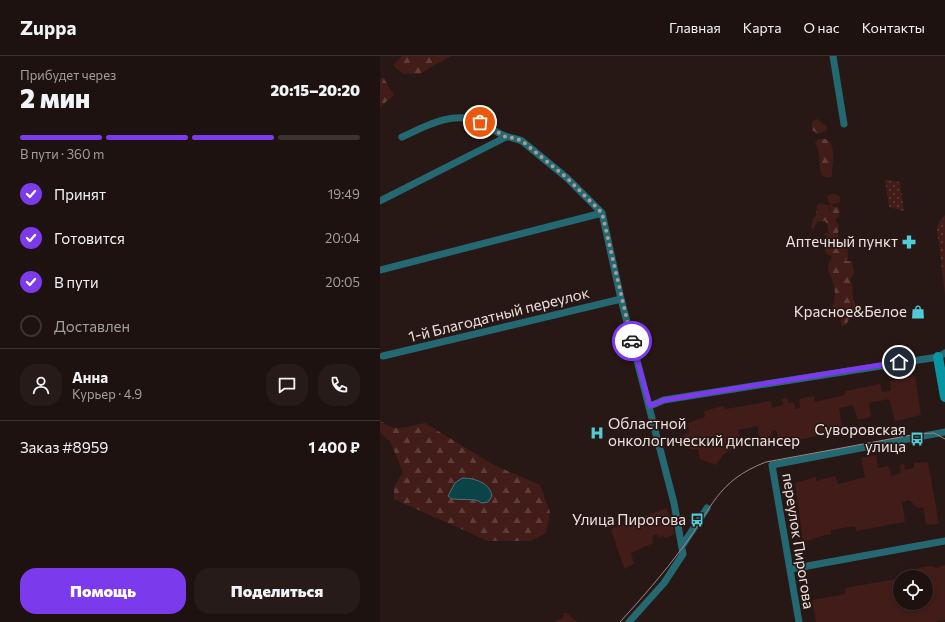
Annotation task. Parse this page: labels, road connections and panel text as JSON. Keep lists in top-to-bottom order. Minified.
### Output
{"streets":{"street":["1-й Благодатный переулок","переулок Пирогова"]},"places":{"pharmacy":["Аптечный пункт"],"shop":["Красное&Белое"],"hospital":["Областной онкологический диспансер"],"bus stop":["Суворовская улица","Улица Пирогова"]},"page":{"header":"Zuppa","nav":["Главная","Карта","О нас","Контакты"],"heading":["2 мин","Прибудет через","20:15–20:20"],"panel":["Анна","Курьер · 4.9","Заказ #8959","1 400 ₽"],"bar":"В пути · 360 m","list":[["Принят","19:49"],["Готовится","20:04"],["В пути","20:05"],"Доставлен"],"buttons":["Помощь","Поделиться"]}}
